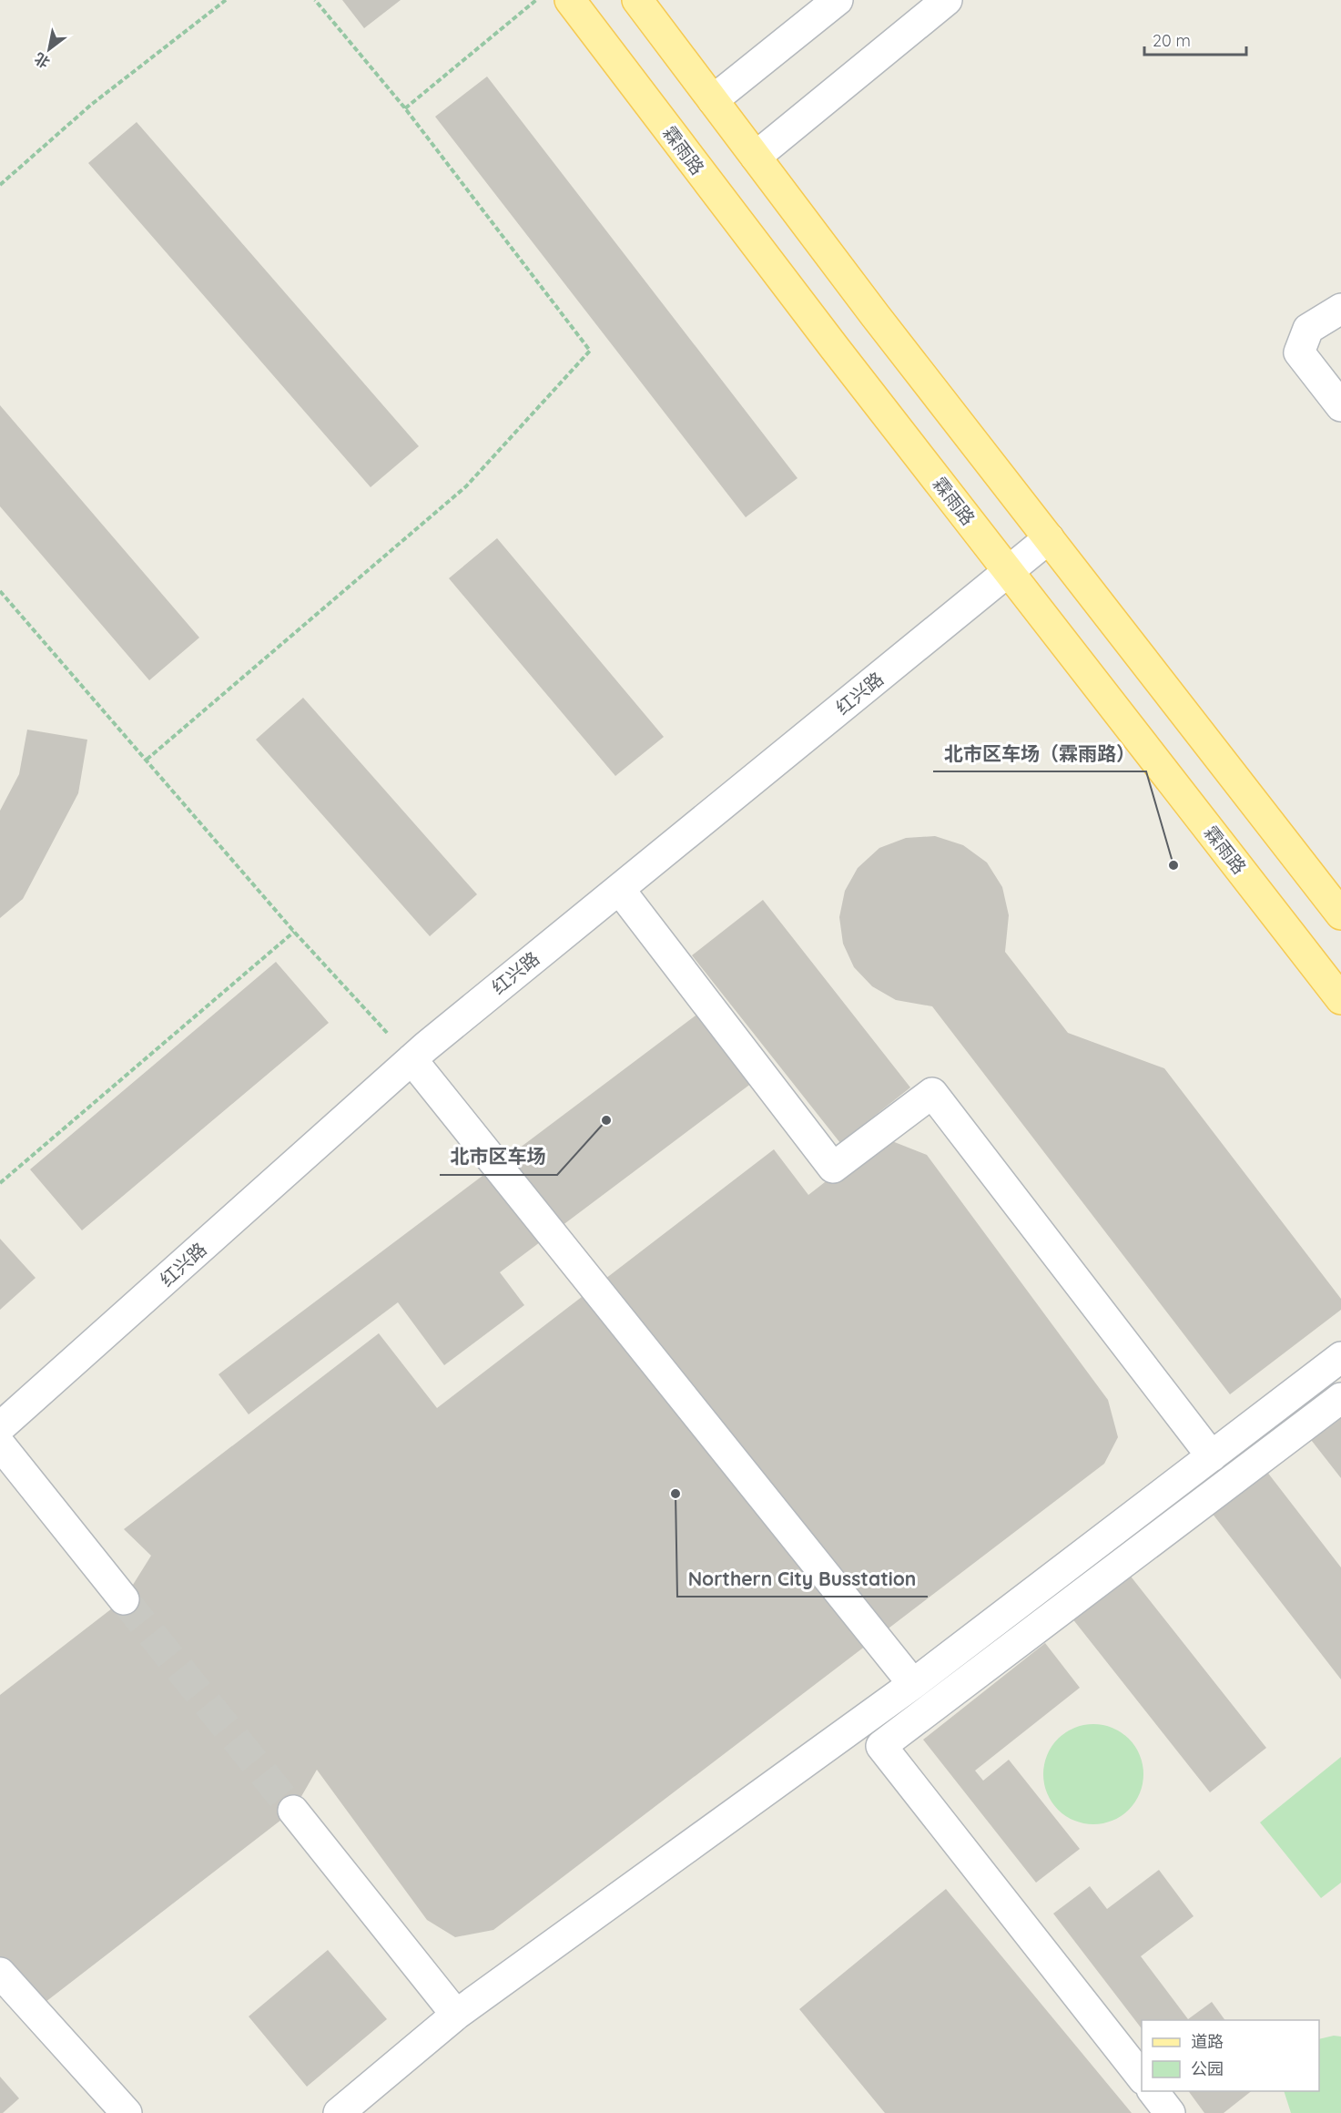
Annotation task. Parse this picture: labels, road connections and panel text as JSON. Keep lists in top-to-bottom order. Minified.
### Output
{"streets":{"main road":["霖雨路"],"street":["红兴路"]},"crossings":[["霖雨路","红兴路"]],"places":["北市区车场（霖雨路）","北市区车场","Northern City Busstation"],"legend":["道路","公园"],"scale_bar":"20 m","north":"bottom left"}
